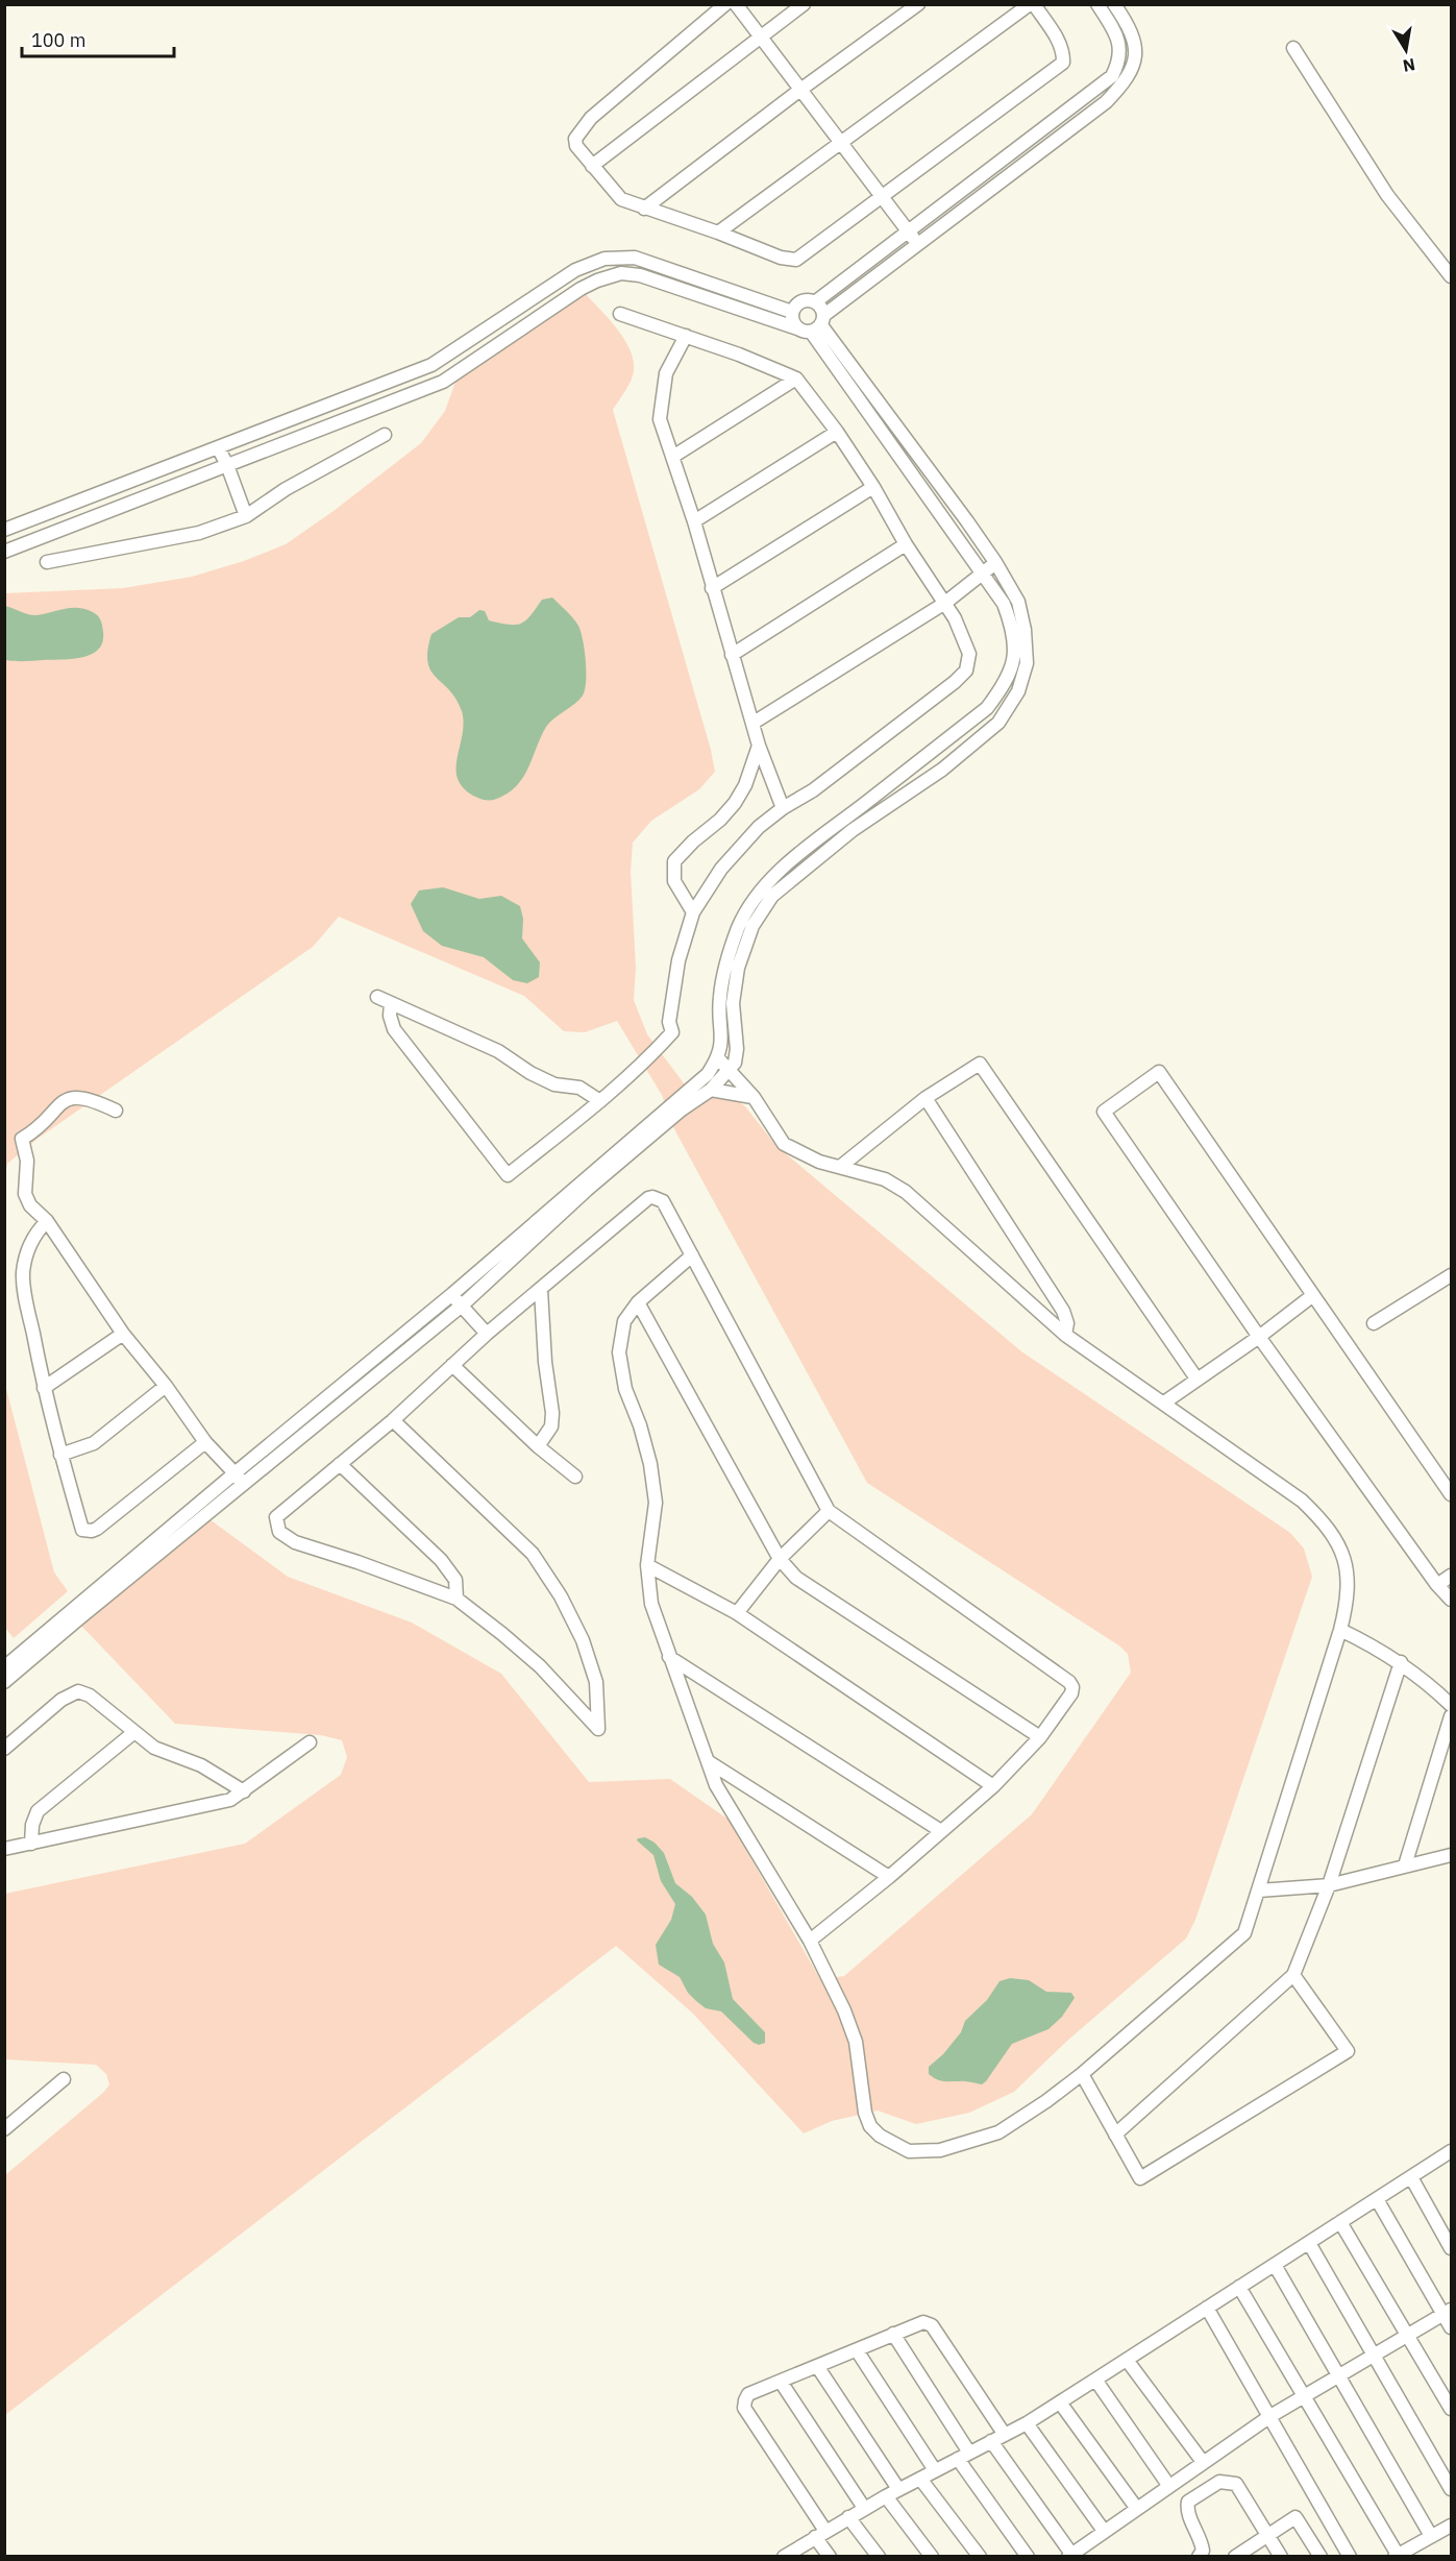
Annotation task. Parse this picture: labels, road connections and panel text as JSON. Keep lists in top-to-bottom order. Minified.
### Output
{"scale_bar":"100 m","north":"bottom"}
